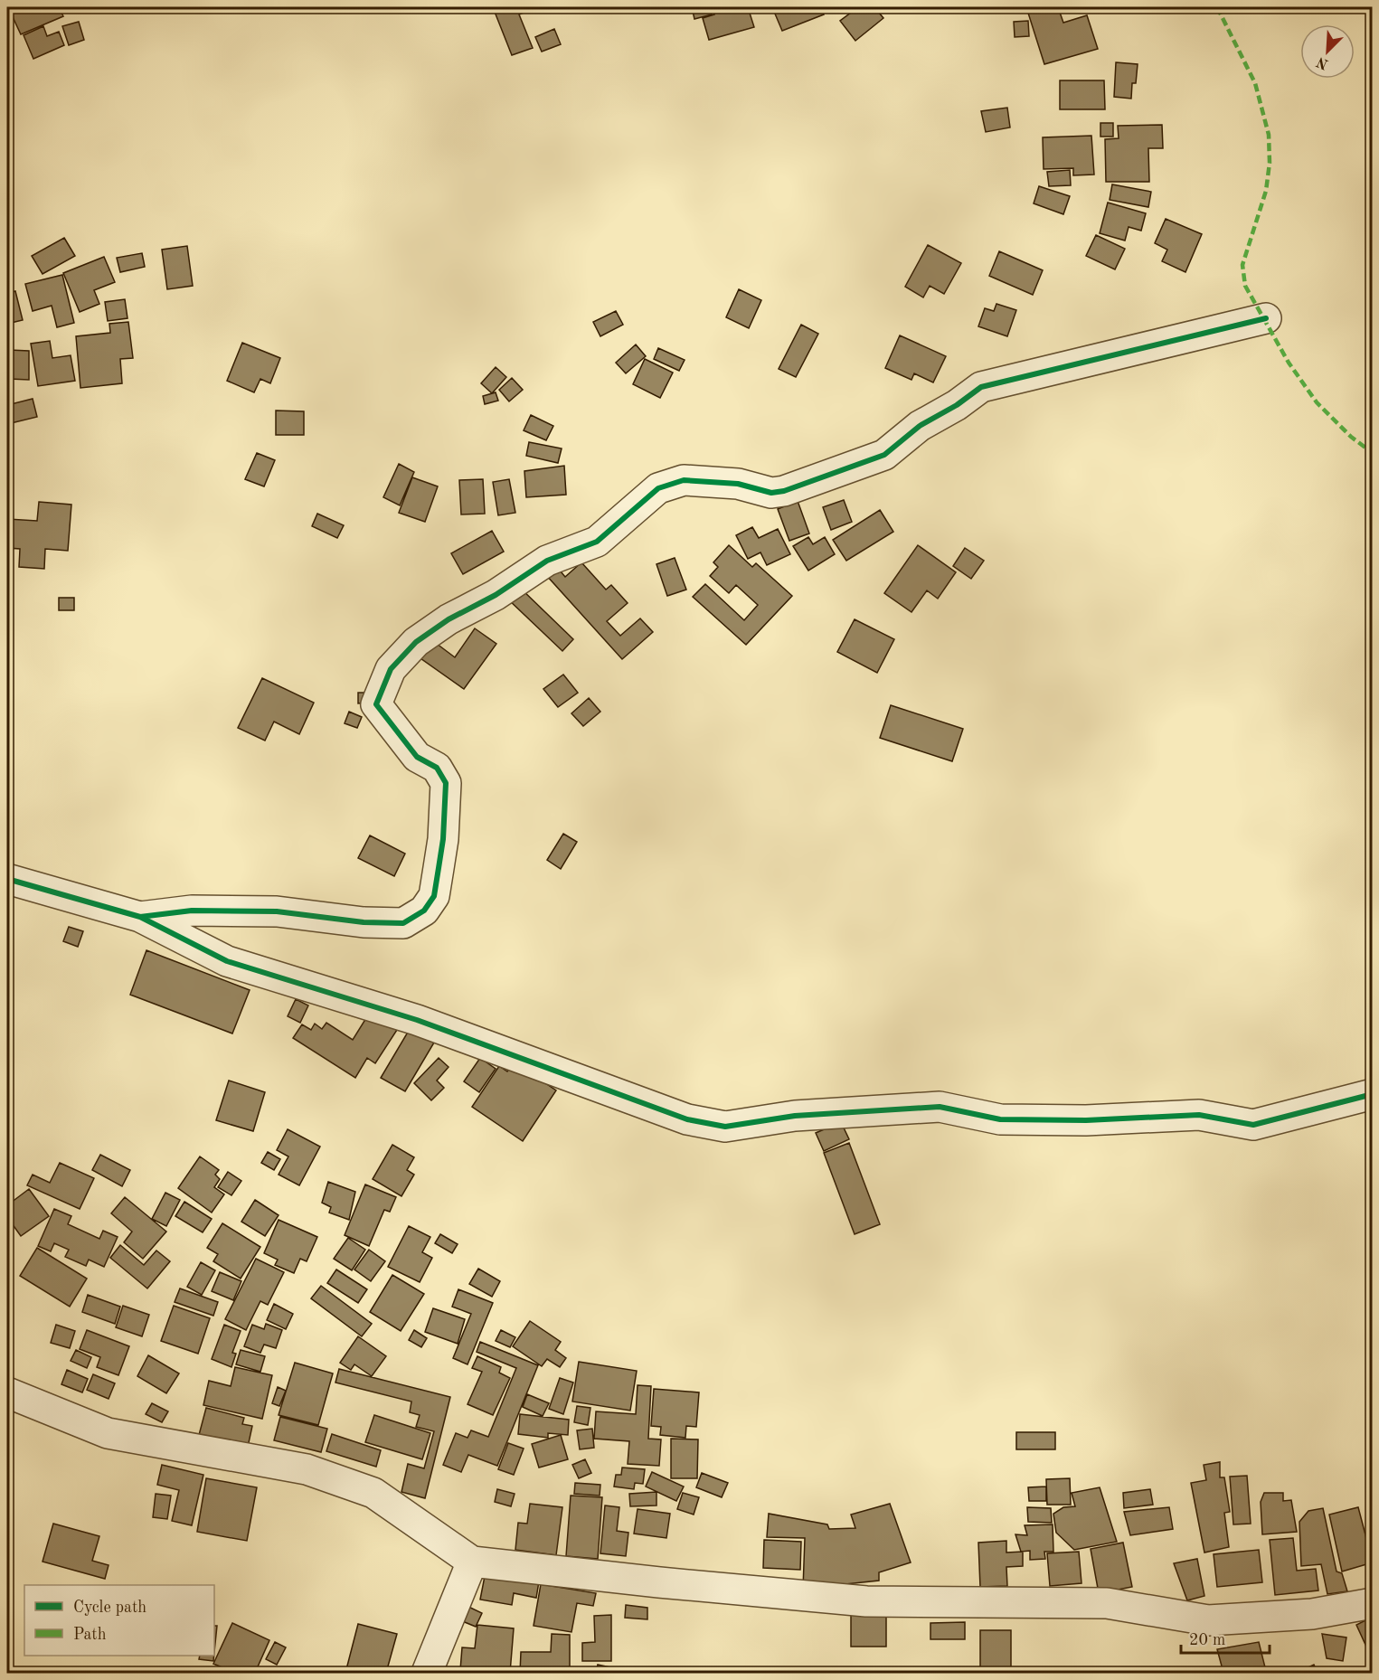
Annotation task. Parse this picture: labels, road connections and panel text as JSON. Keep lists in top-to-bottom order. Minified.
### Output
{"legend":["Cycle path","Path"],"scale_bar":"20 m","north":"bottom left"}
